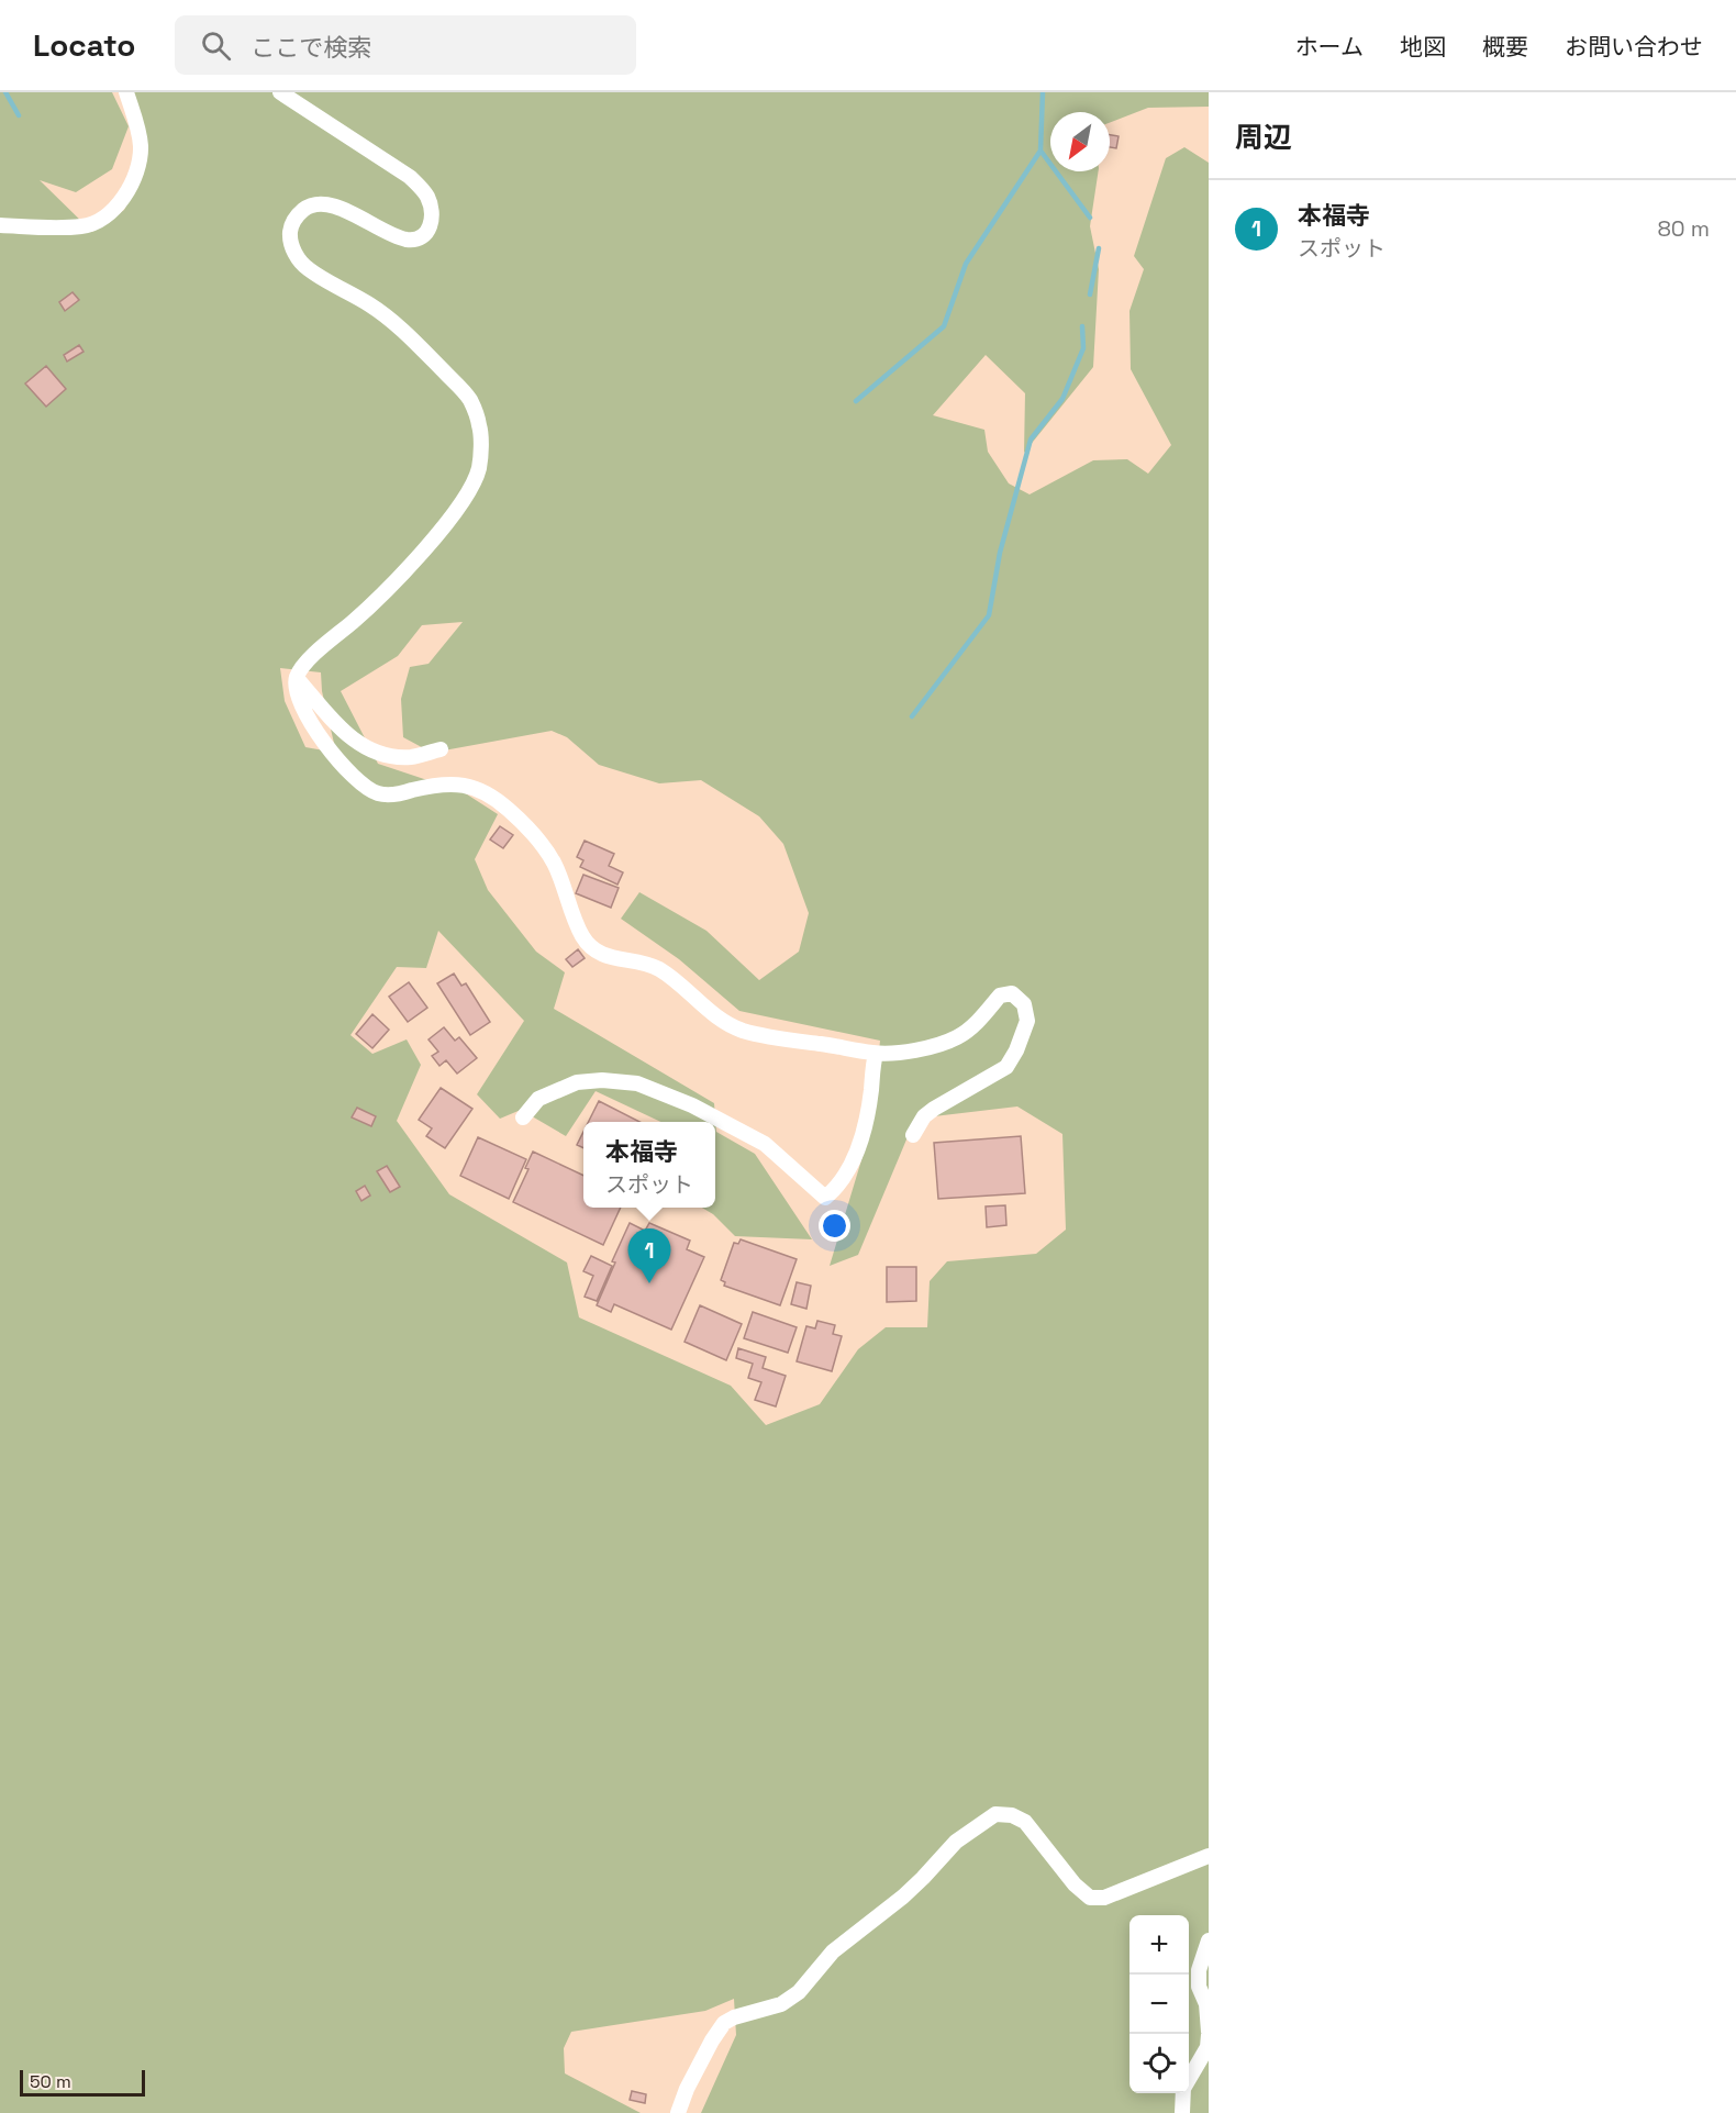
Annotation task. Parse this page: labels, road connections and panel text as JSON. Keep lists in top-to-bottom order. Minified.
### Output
{"scale_bar":"50 m","north":"bottom left","page":{"header":"Locato","search":"ここで検索","nav":["ホーム","地図","概要","お問い合わせ"],"heading":"周辺","list":[{"mark":"1","name":"本福寺","note":"スポット","value":"80 m"}],"popup":["本福寺","スポット"],"pins":"1","map_buttons":["+","−"],"scale":"50 m"}}
